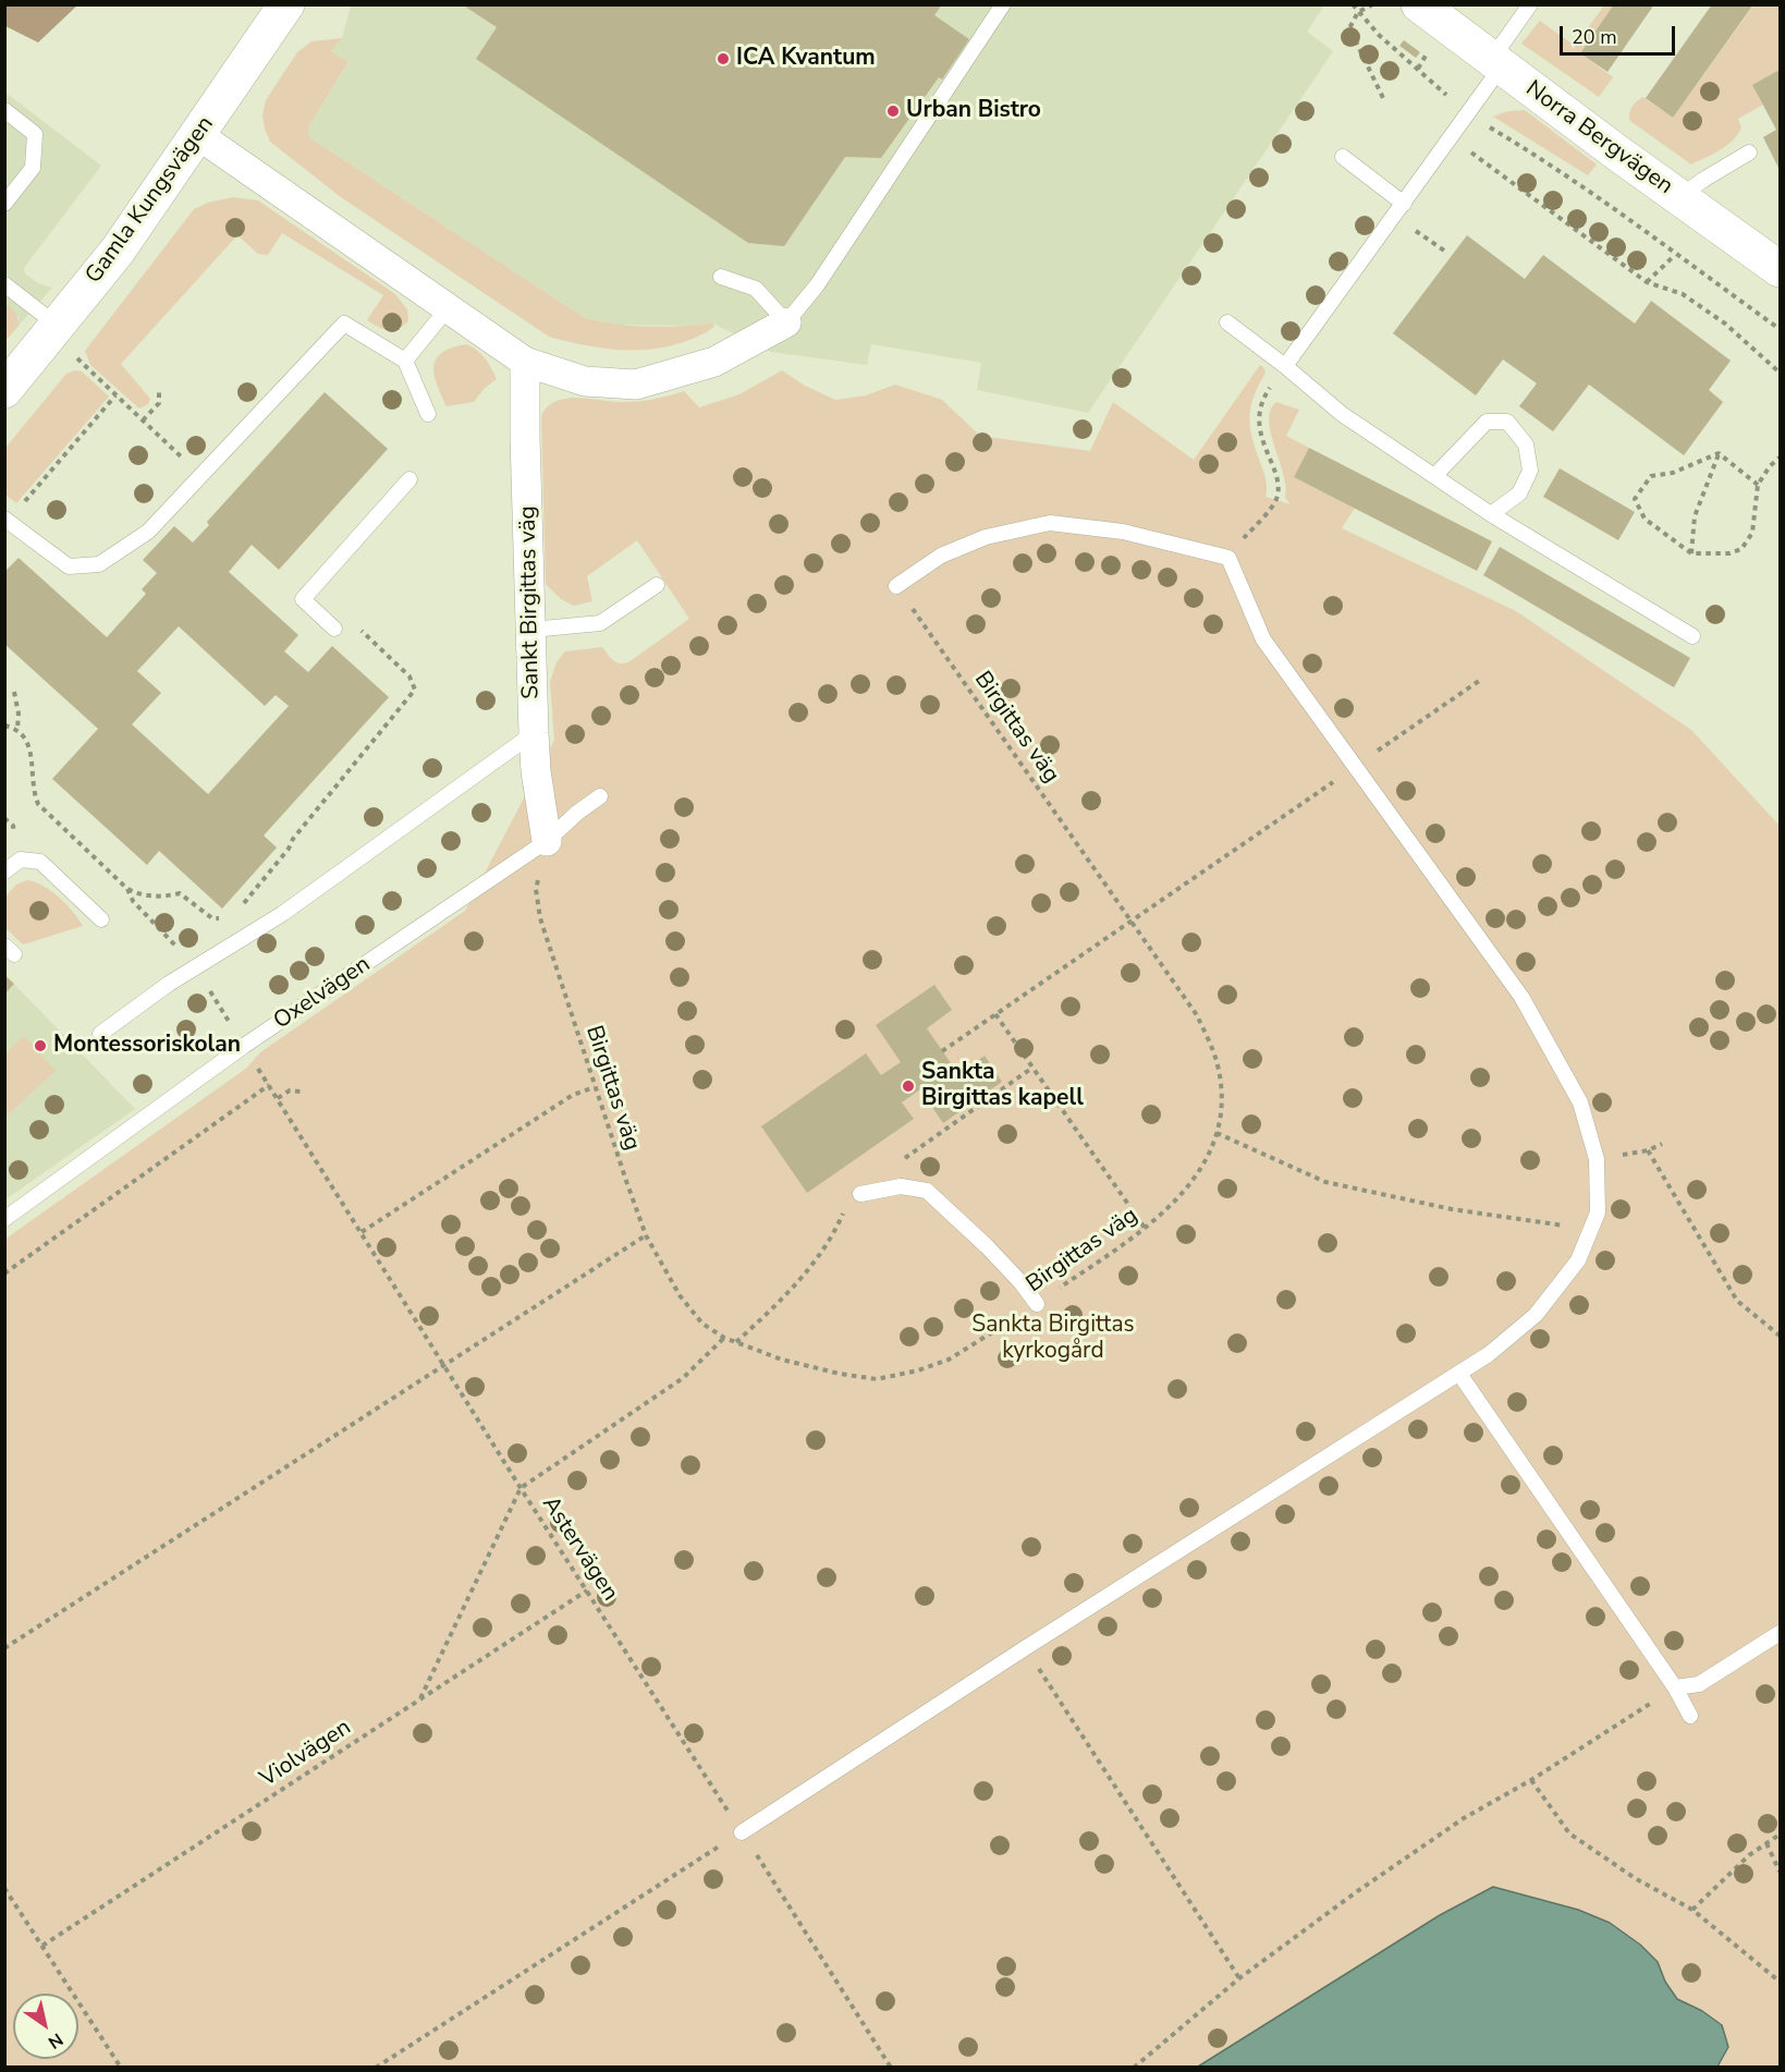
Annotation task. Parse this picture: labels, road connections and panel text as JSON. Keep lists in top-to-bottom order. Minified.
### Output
{"streets":{"street":["Norra Bergvägen","Gamla Kungsvägen","Sankt Birgittas väg"],"lane":["Oxelvägen"],"path":["Birgittas väg","Astervägen","Violvägen"]},"crossings":[["Sankt Birgittas väg","Birgittas väg"],["Sankt Birgittas väg","Oxelvägen"],["Birgittas väg","Oxelvägen"],["Oxelvägen","Astervägen"],["Astervägen","Violvägen"]],"parks":["Sankta Birgittas kyrkogård"],"places":["ICA Kvantum","Urban Bistro","Montessoriskolan","Sankta Birgittas kapell"],"scale_bar":"20 m","north":"bottom right"}
